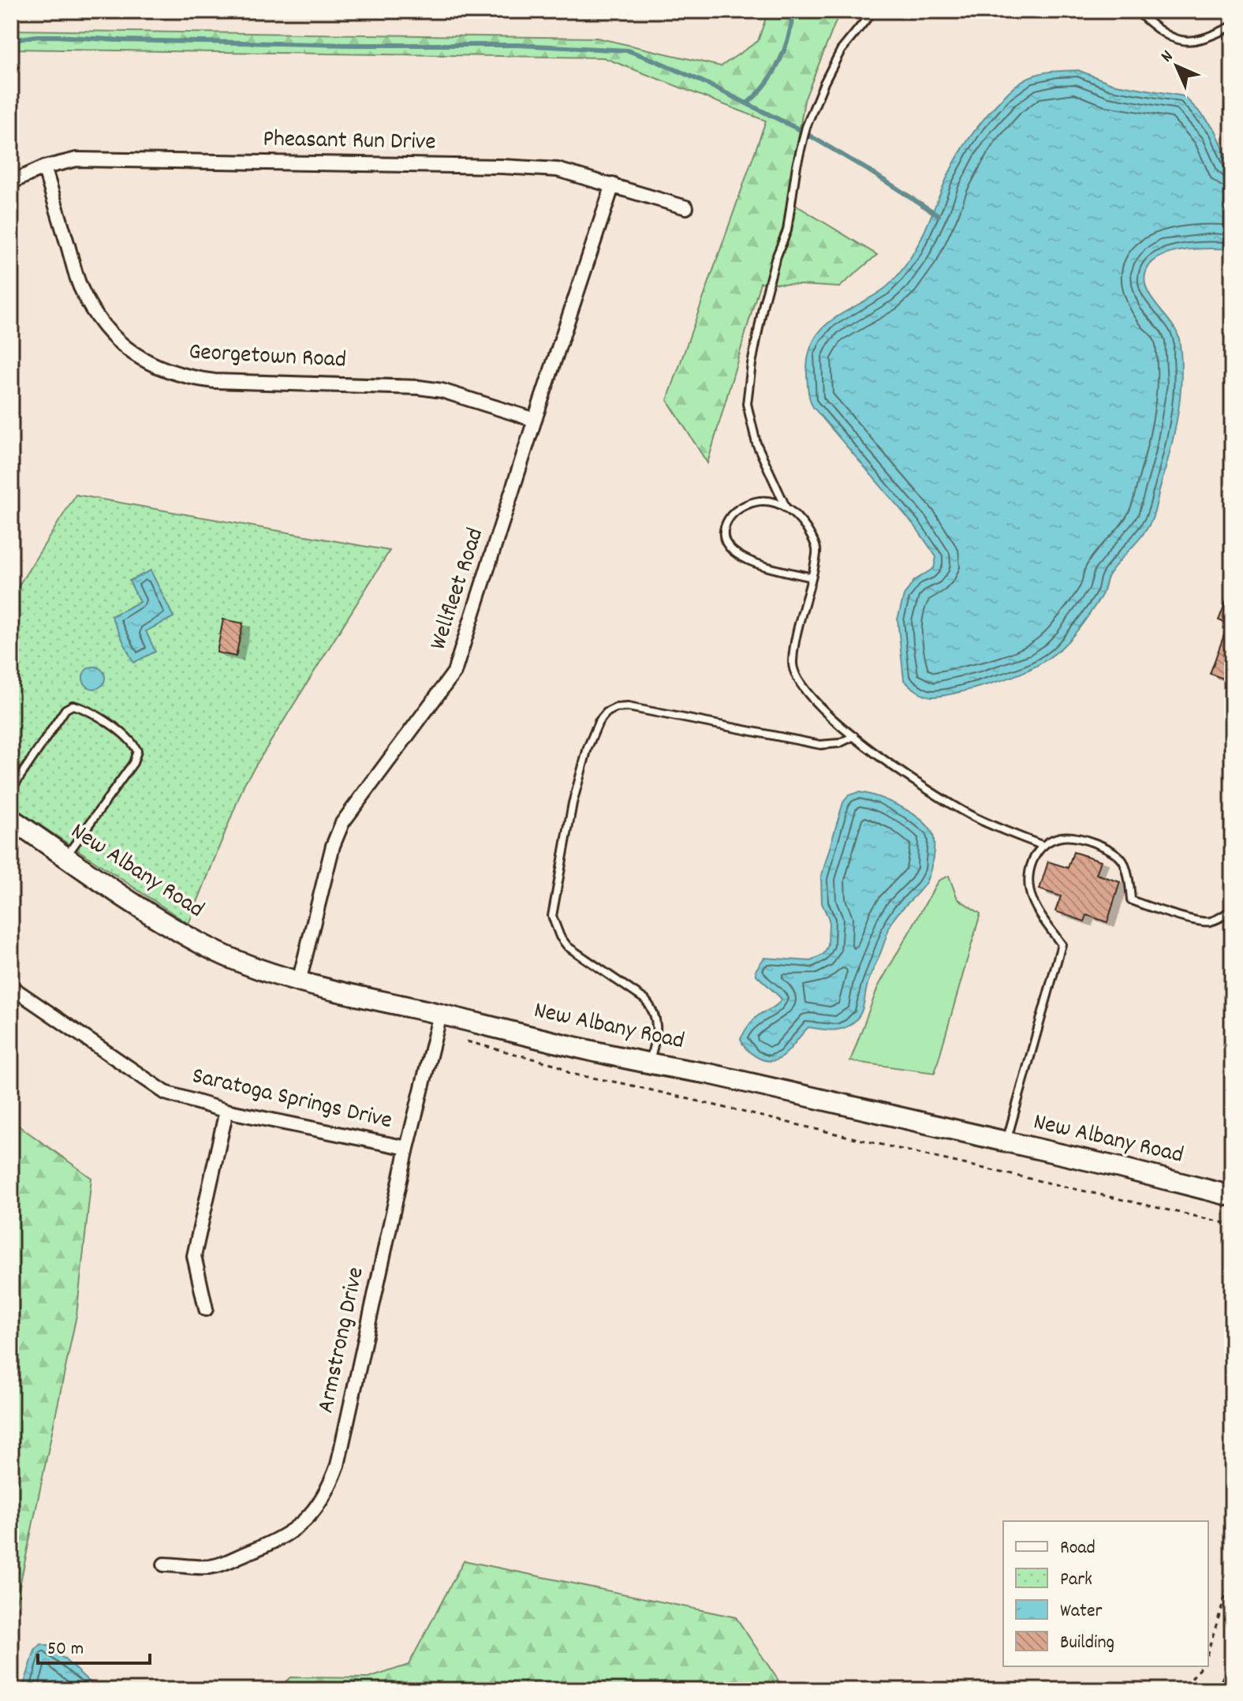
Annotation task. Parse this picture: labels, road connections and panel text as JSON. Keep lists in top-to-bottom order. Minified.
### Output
{"streets":{"street":["Pheasant Run Drive","Georgetown Road","Wellfleet Road","New Albany Road","Saratoga Springs Drive","Armstrong Drive"]},"crossings":[["Pheasant Run Drive","Georgetown Road"],["Pheasant Run Drive","Wellfleet Road"],["Georgetown Road","Wellfleet Road"],["Wellfleet Road","New Albany Road"],["New Albany Road","Armstrong Drive"],["Saratoga Springs Drive","Armstrong Drive"]],"legend":["Road","Park","Water","Building"],"scale_bar":"50 m","north":"top left"}
